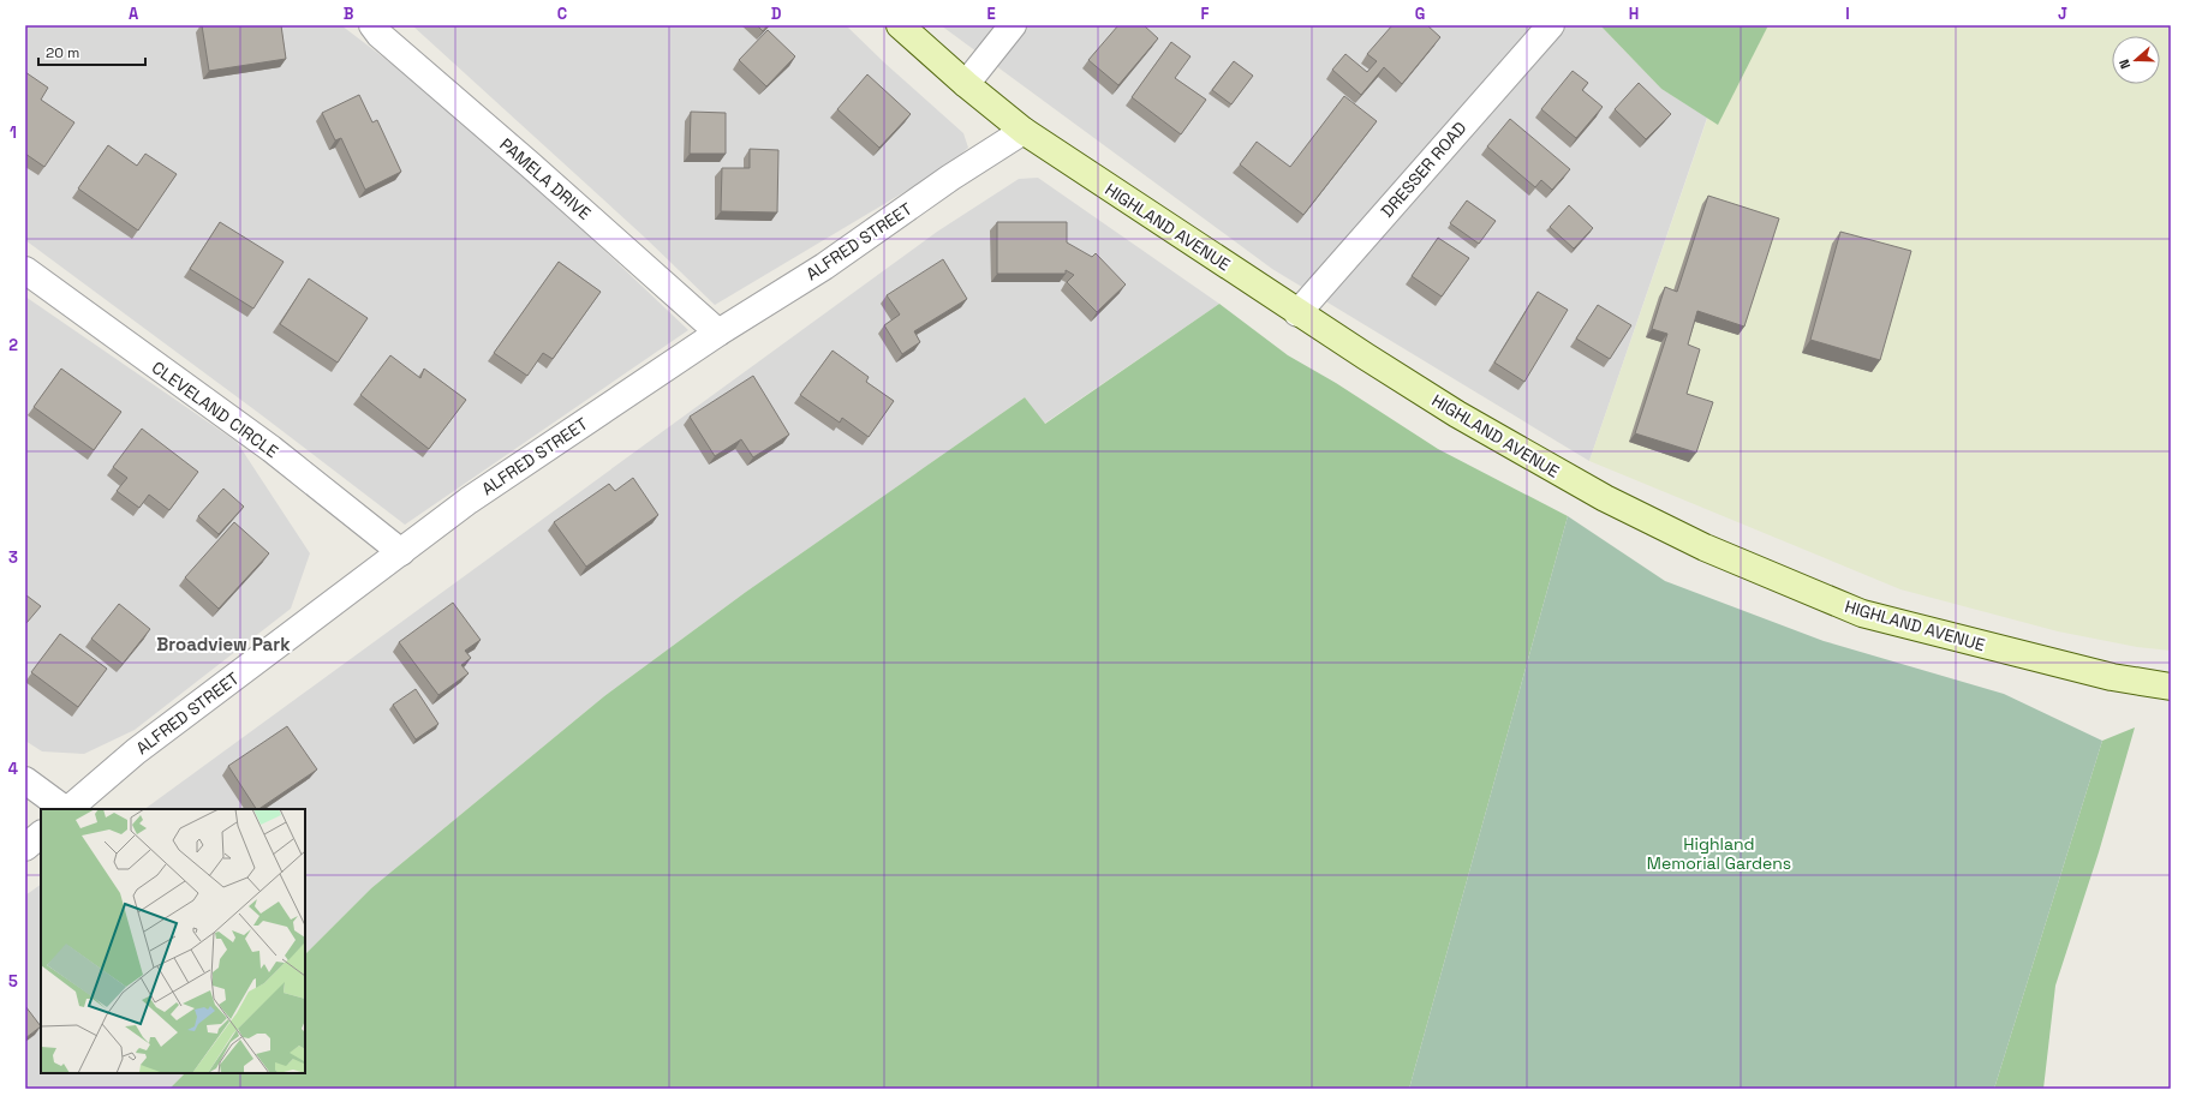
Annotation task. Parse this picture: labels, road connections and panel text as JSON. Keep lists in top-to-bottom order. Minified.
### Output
{"streets":{"street":["DRESSER ROAD","PAMELA DRIVE","HIGHLAND AVENUE","ALFRED STREET","CLEVELAND CIRCLE"]},"crossings":[["DRESSER ROAD","HIGHLAND AVENUE"],["PAMELA DRIVE","ALFRED STREET"],["HIGHLAND AVENUE","ALFRED STREET"],["ALFRED STREET","CLEVELAND CIRCLE"]],"districts":["Broadview Park"],"parks":["Highland Memorial Gardens"],"scale_bar":"20 m","north":"left","grid":{"columns":["A","B","C","D","E","F","G","H","I","J"],"rows":["1","2","3","4","5"]}}
